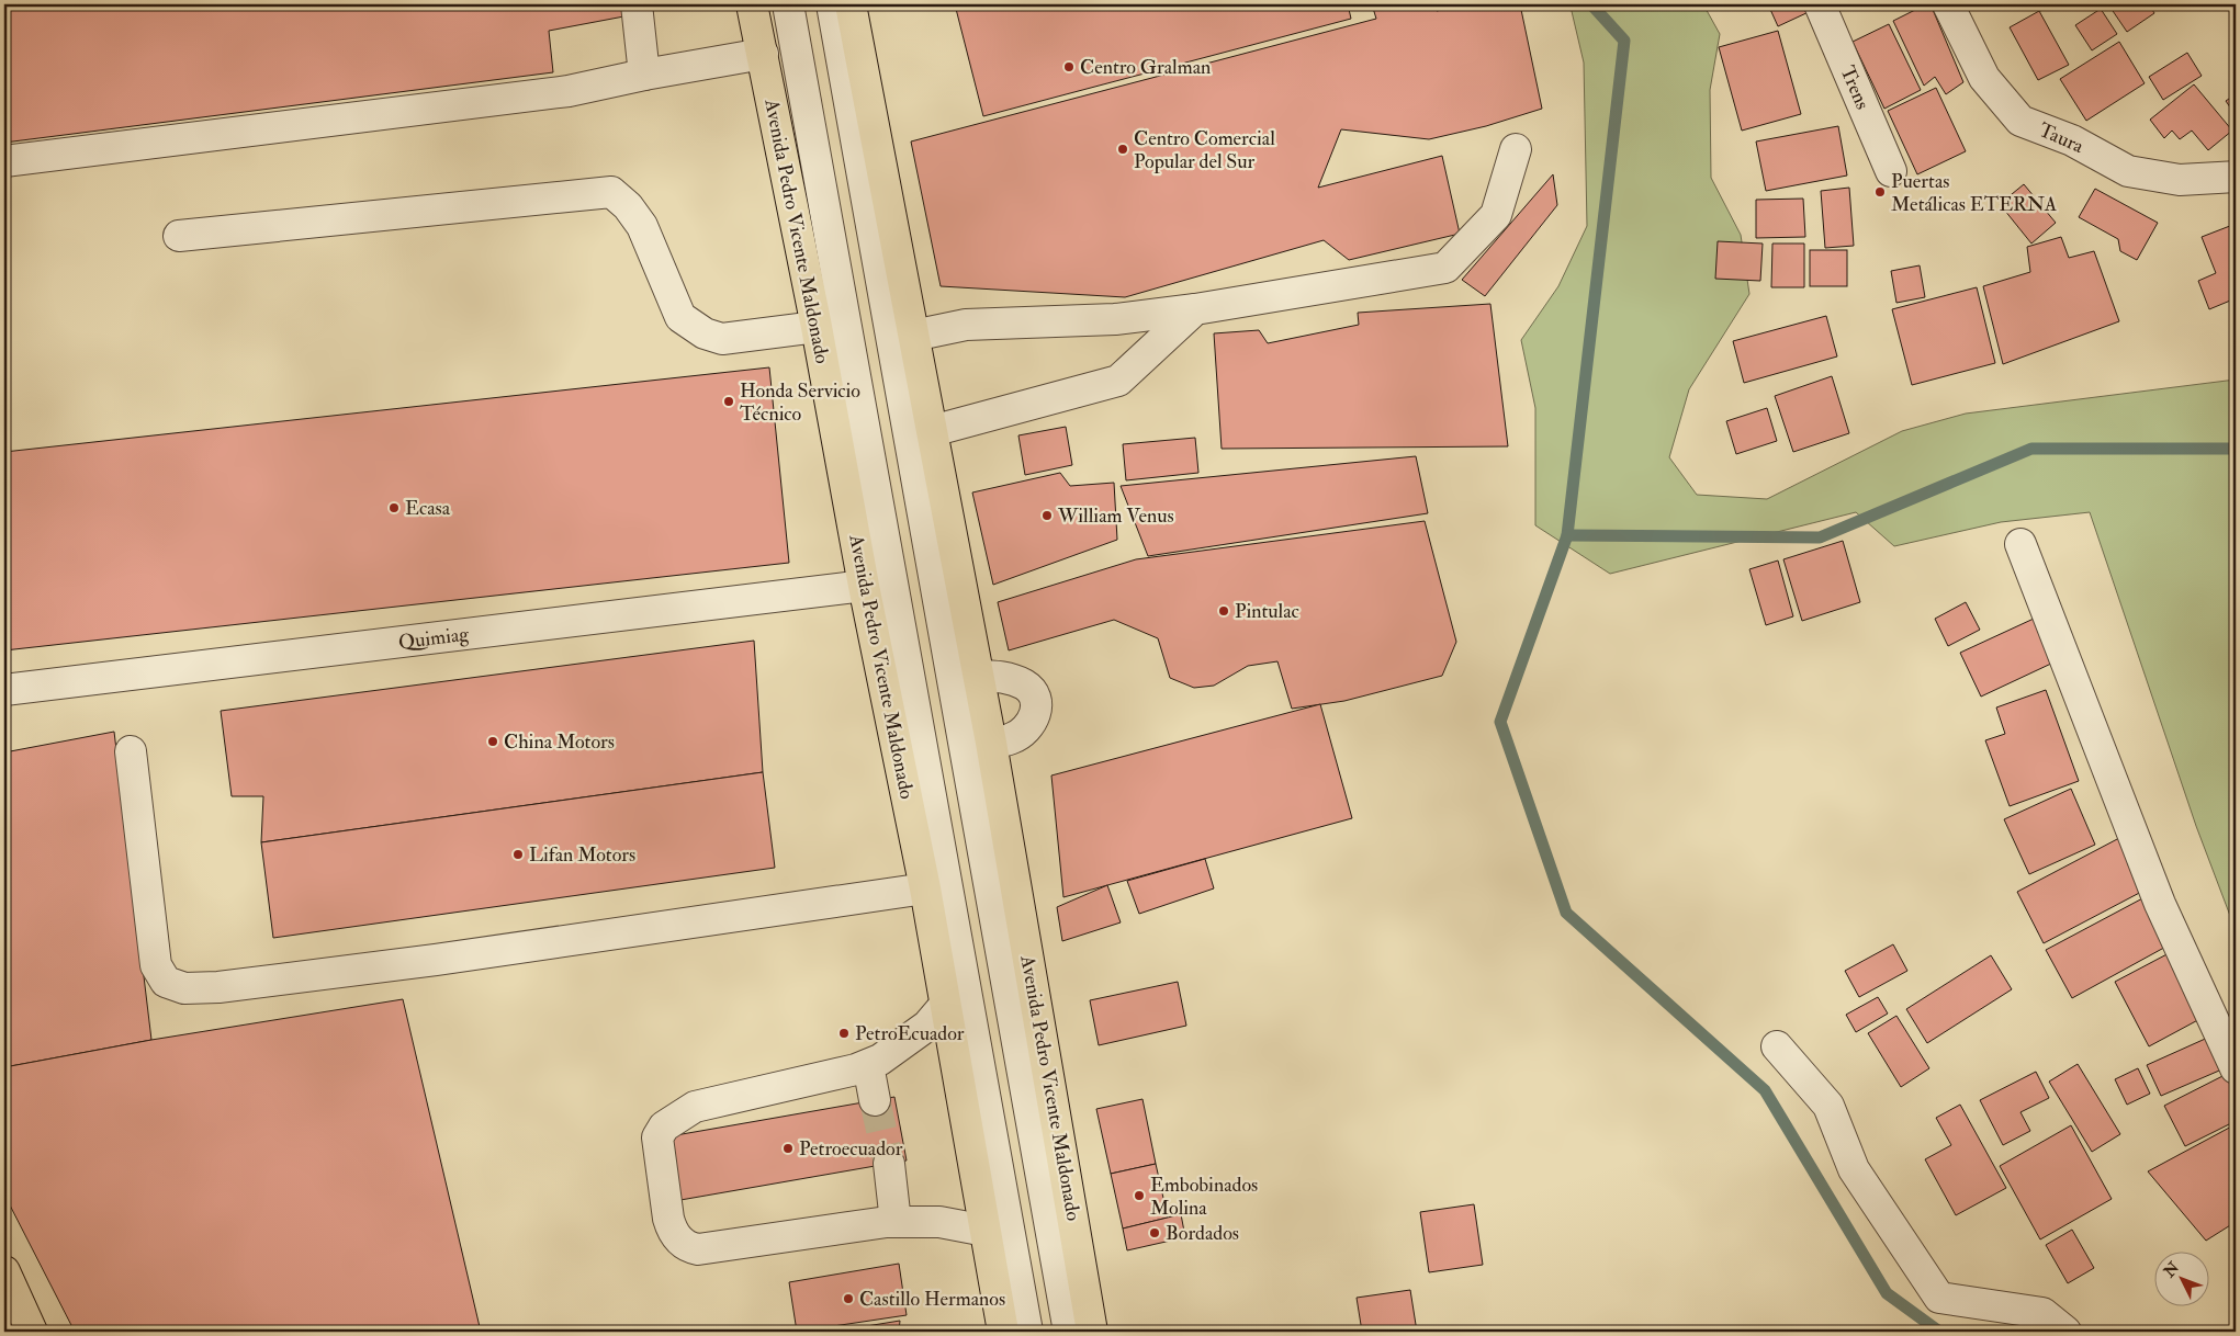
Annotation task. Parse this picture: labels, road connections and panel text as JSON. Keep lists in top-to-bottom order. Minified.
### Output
{"streets":{"main road":["Avenida Pedro Vicente Maldonado"],"street":["Trens","Taura","Quimiag"]},"crossings":[["Avenida Pedro Vicente Maldonado","Quimiag"]],"places":["Centro Gralman","Centro Comercial Popular del Sur","Puertas Metálicas ETERNA","Honda Servicio Técnico","Ecasa","William Venus","Pintulac","China Motors","Lifan Motors","PetroEcuador","Petroecuador","Embobinados Molina","Bordados","Castillo Hermanos"],"north":"top left"}
